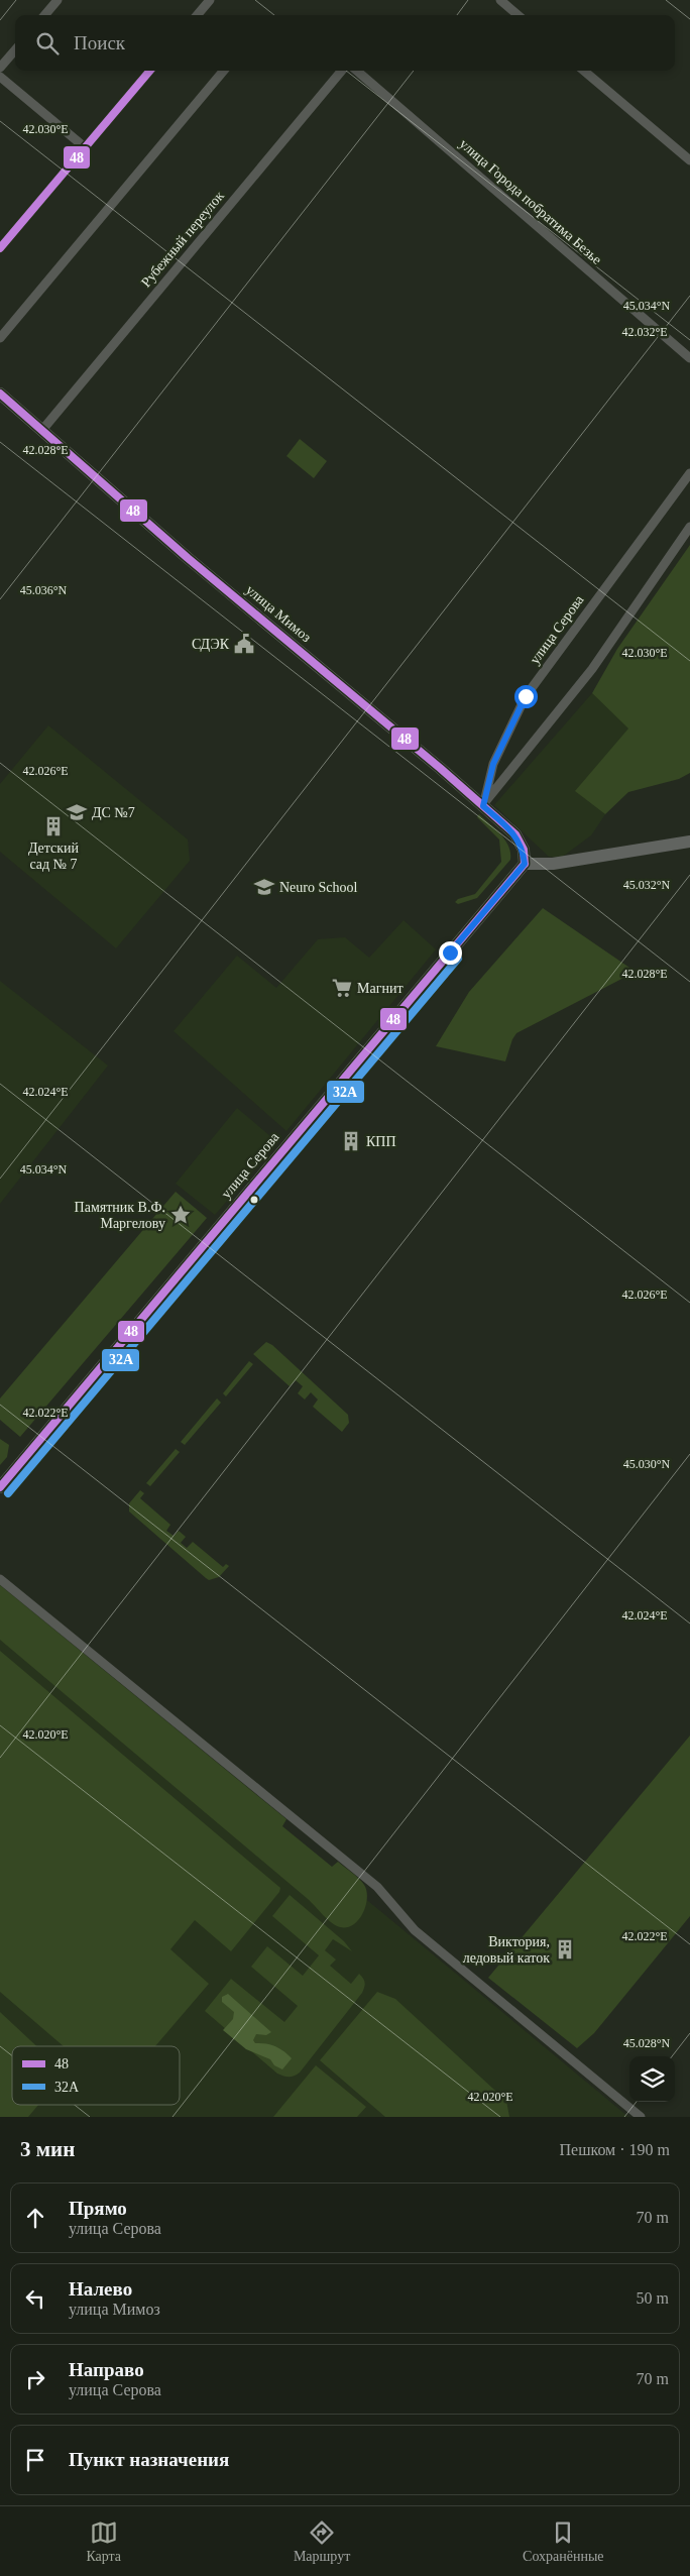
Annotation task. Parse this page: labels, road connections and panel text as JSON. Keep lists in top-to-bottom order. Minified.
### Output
{"streets":{"street":["улица Города побратима Безье","Рубежный переулок","улица Мимоз","улица Серова"]},"crossings":[["Рубежный переулок","улица Мимоз"],["улица Мимоз","улица Серова"]],"places":{"public building":["СДЭК"],"school or university":["ДС №7","Neuro School"],"building":["Детский сад № 7","КПП","Виктория, ледовый каток"],"supermarket":["Магнит"],"place":["Памятник В.Ф. Маргелову"]},"lines":["transit line 48","transit line 32A"],"legend":["48","32A"],"page":{"search":"Поиск","heading":["3 мин","Пешком · 190 m"],"list":[["Прямо","улица Серова","70 m"],["Налево","улица Мимоз","50 m"],["Направо","улица Серова","70 m"],"Пункт назначения"],"nav":["Карта","Маршрут","Сохранённые"]},"coordinates":["42.030°E","45.034°N","42.032°E","42.028°E","45.036°N","42.026°E","45.032°N","42.024°E","42.022°E","45.030°N","42.020°E","45.028°N"]}
